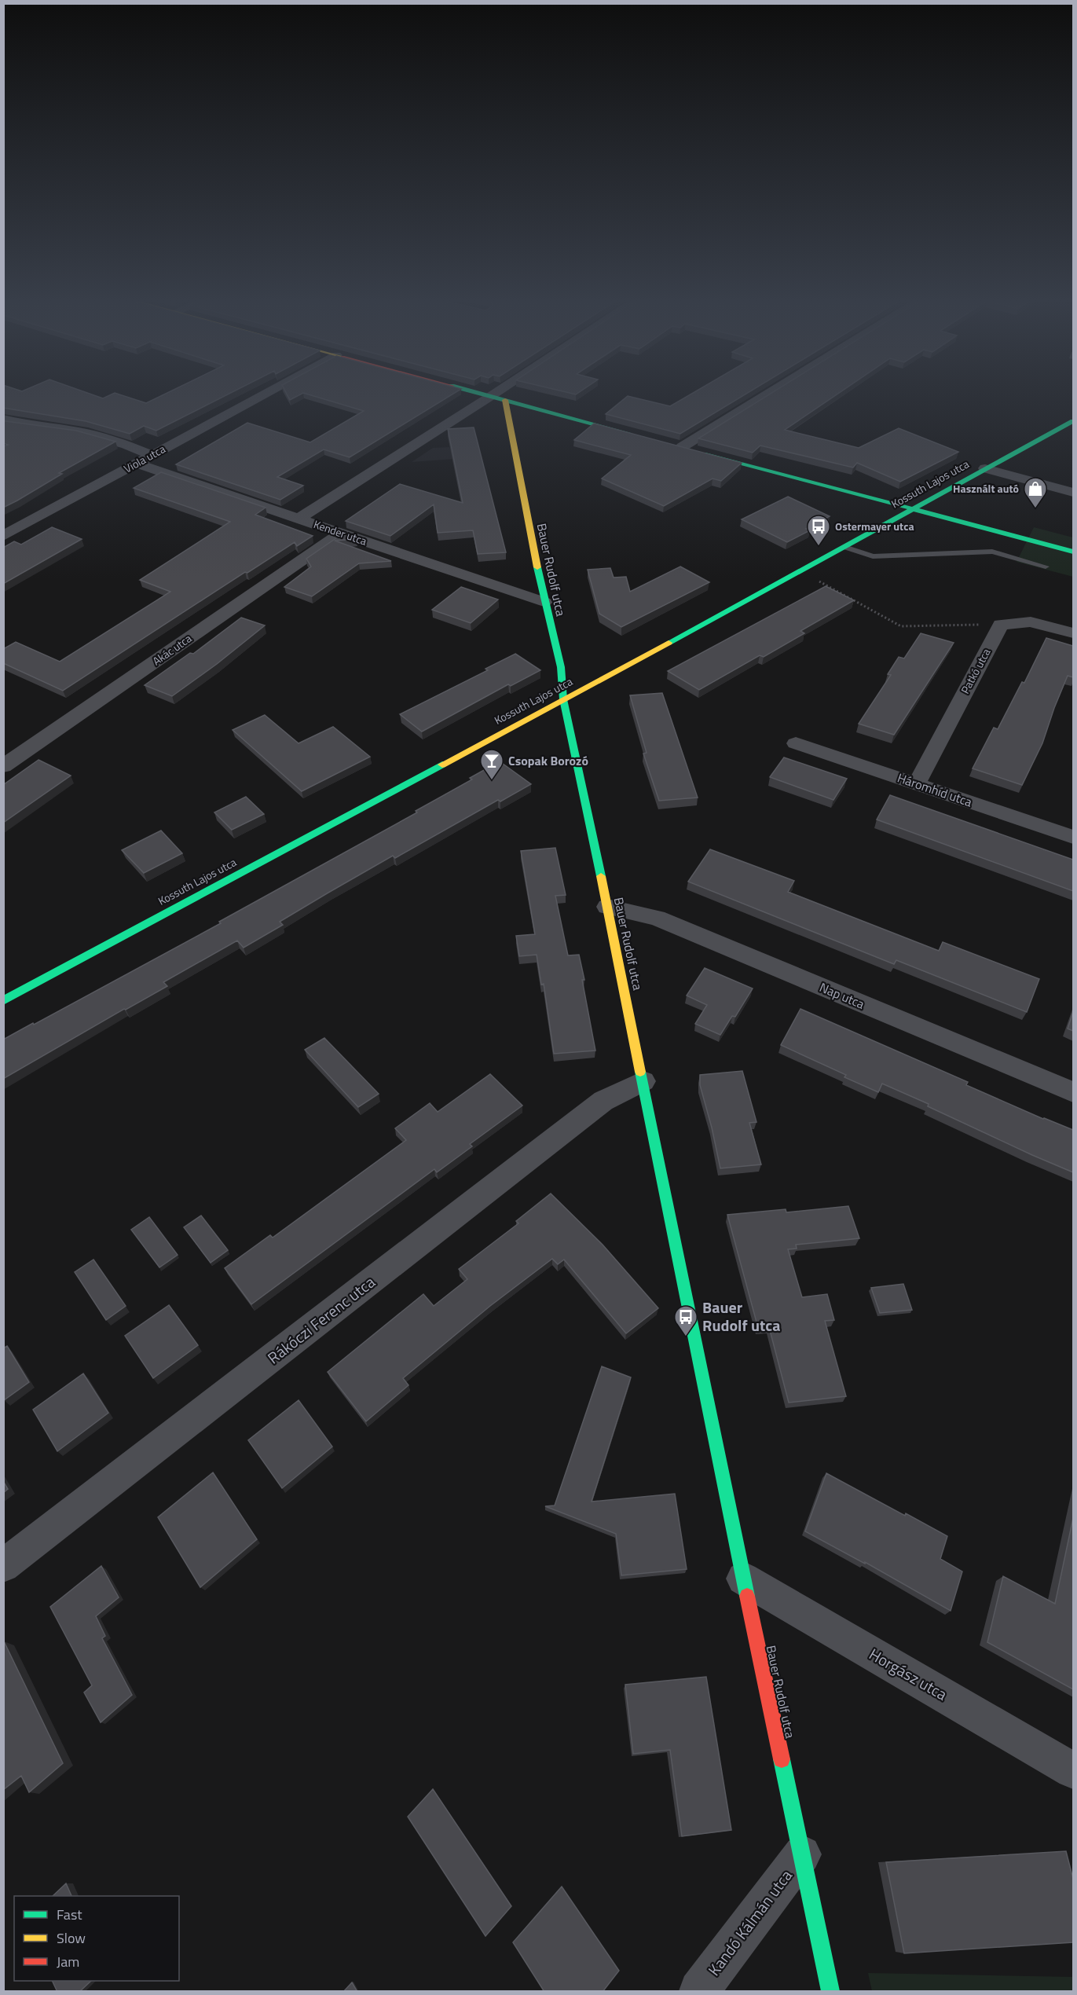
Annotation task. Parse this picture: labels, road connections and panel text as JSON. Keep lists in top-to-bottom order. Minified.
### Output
{"streets":{"street":["Viola utca","Kossuth Lajos utca","Kender utca","Bauer Rudolf utca","Akác utca","Patkó utca","Háromhíd utca","Nap utca","Rákóczi Ferenc utca","Horgász utca","Kandó Kálmán utca"]},"crossings":[["Viola utca","Kender utca"],["Kossuth Lajos utca","Bauer Rudolf utca"],["Kender utca","Bauer Rudolf utca"],["Kender utca","Akác utca"],["Bauer Rudolf utca","Nap utca"],["Bauer Rudolf utca","Rákóczi Ferenc utca"],["Bauer Rudolf utca","Horgász utca"],["Bauer Rudolf utca","Kandó Kálmán utca"],["Patkó utca","Háromhíd utca"]],"places":{"shop":["Használt autó"],"bus stop":["Ostermayer utca","Bauer Rudolf utca"],"bar":["Csopak Borozó"]},"legend":["Fast","Slow","Jam"]}
